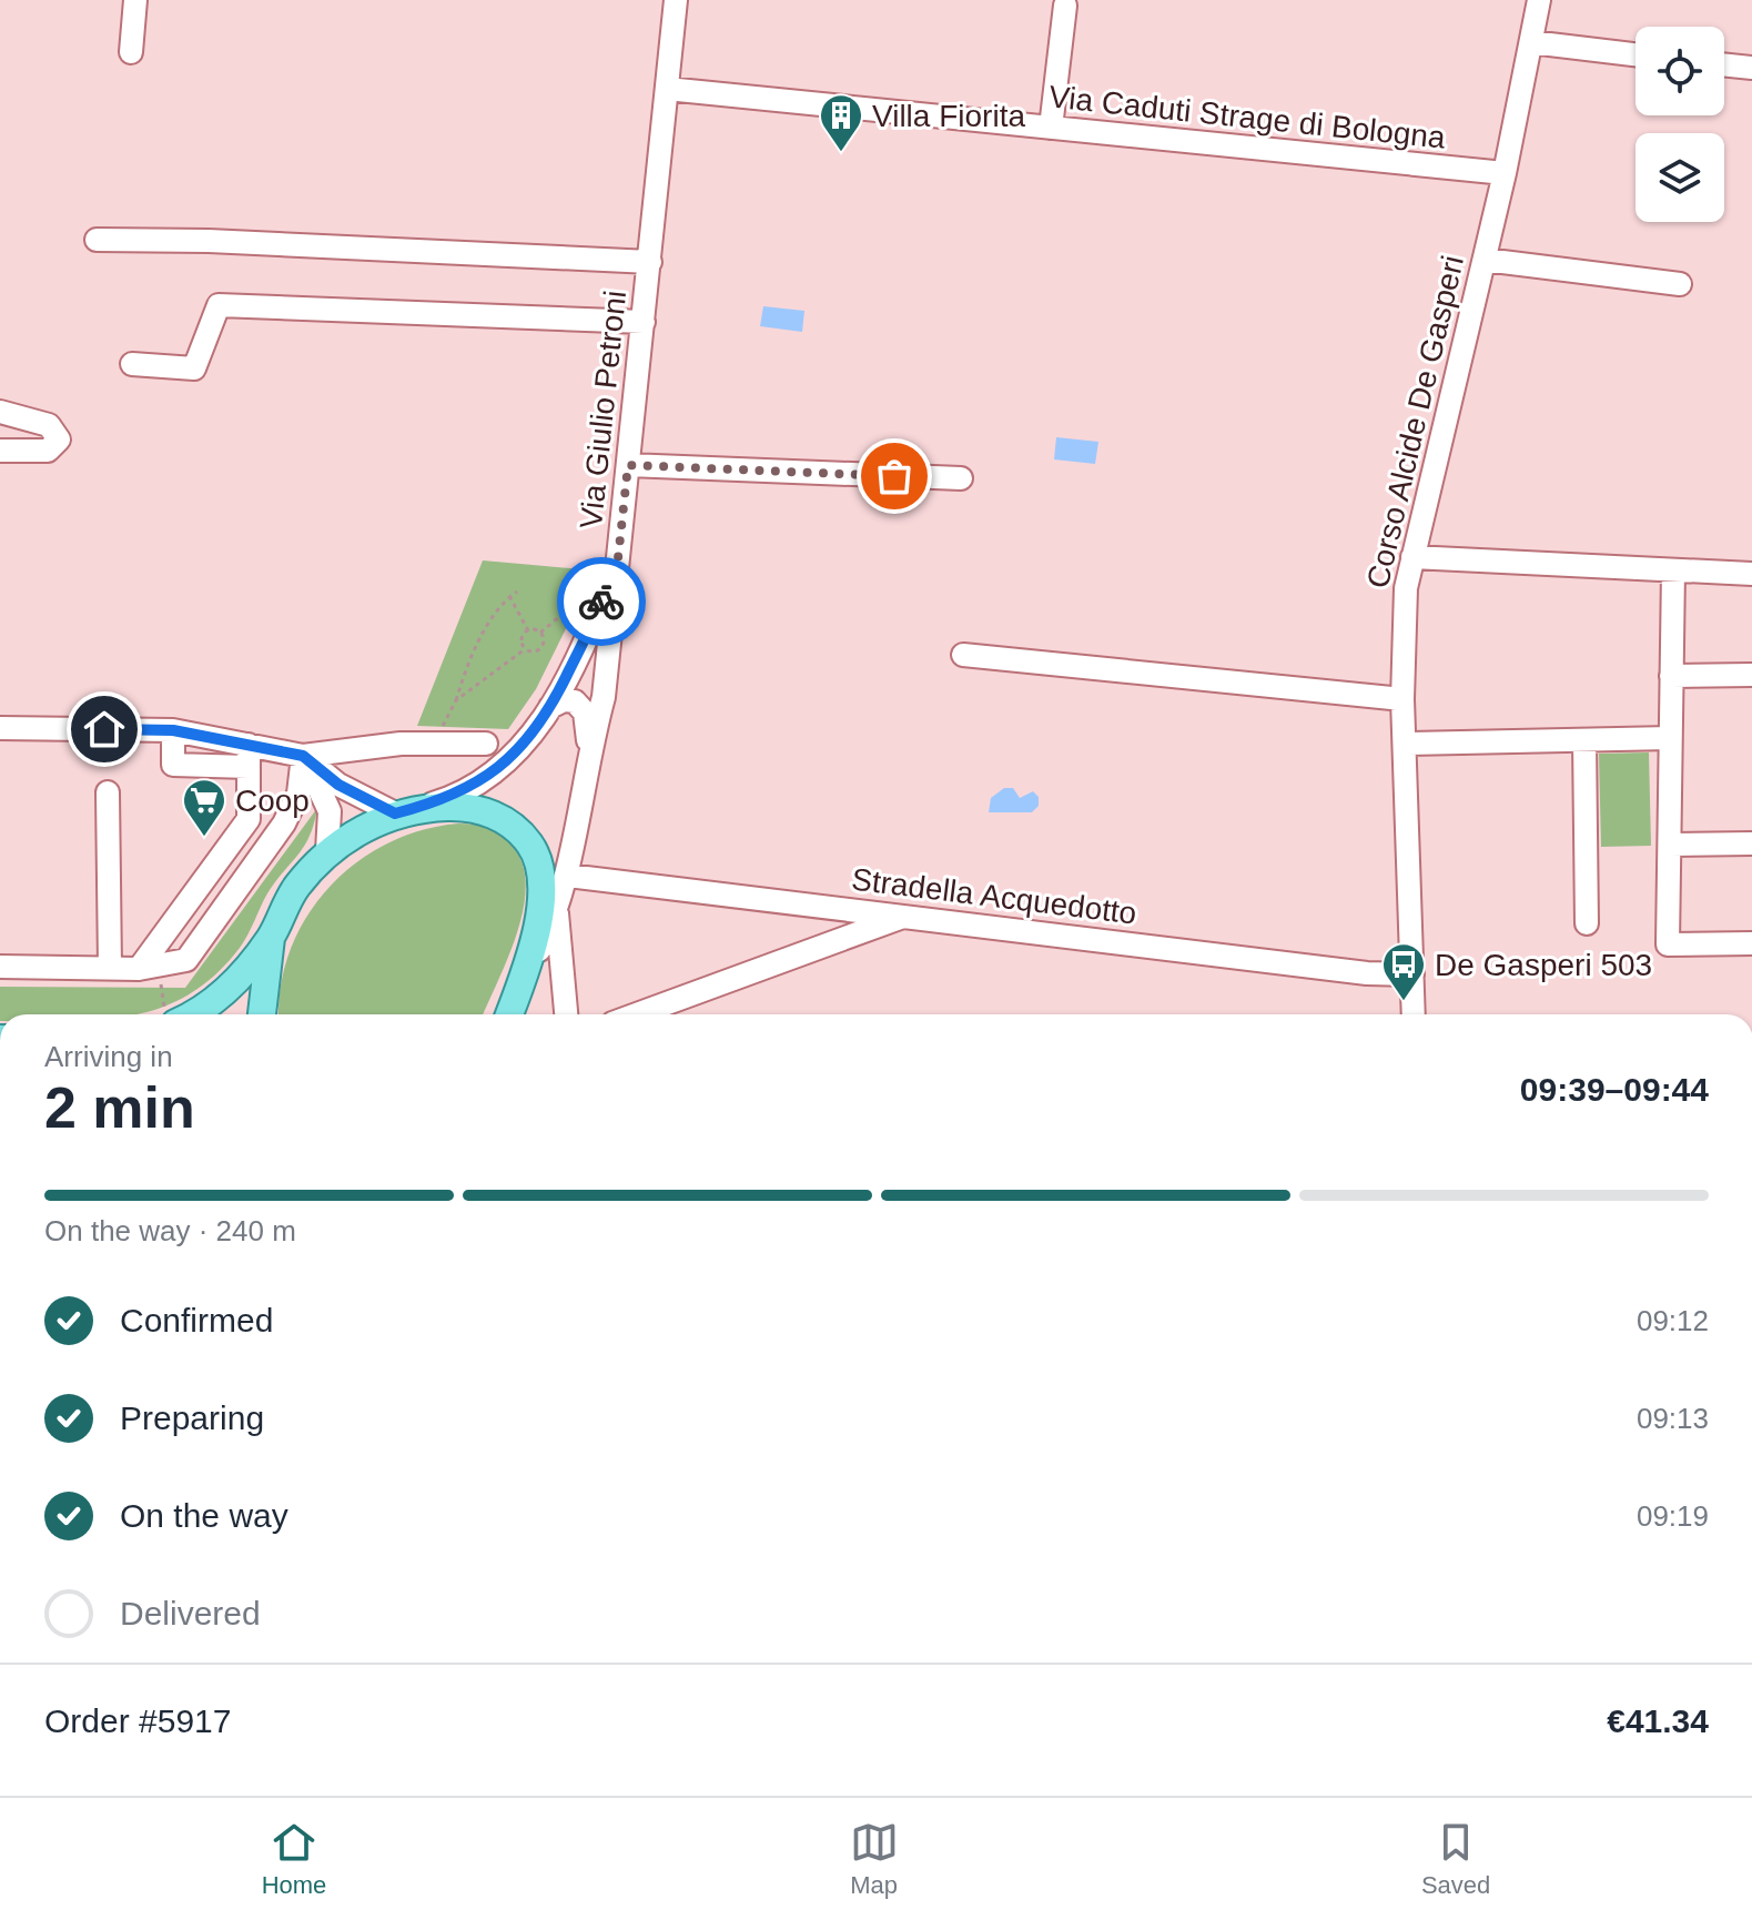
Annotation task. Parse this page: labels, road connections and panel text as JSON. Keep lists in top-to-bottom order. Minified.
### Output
{"streets":{"street":["Via Caduti Strage di Bologna","Via Giulio Petroni","Corso Alcide De Gasperi","Stradella Acquedotto"]},"crossings":[["Via Caduti Strage di Bologna","Via Giulio Petroni"],["Via Caduti Strage di Bologna","Corso Alcide De Gasperi"],["Via Giulio Petroni","Stradella Acquedotto"],["Corso Alcide De Gasperi","Stradella Acquedotto"]],"places":{"building":["Villa Fiorita"],"supermarket":["Coop"],"bus stop":["De Gasperi 503"]},"page":{"heading":["2 min","Arriving in","09:39–09:44"],"panel":["Order #5917","€41.34"],"bar":"On the way · 240 m","list":[["Confirmed","09:12"],["Preparing","09:13"],["On the way","09:19"],"Delivered"],"tabs":["Home","Map","Saved"]}}
